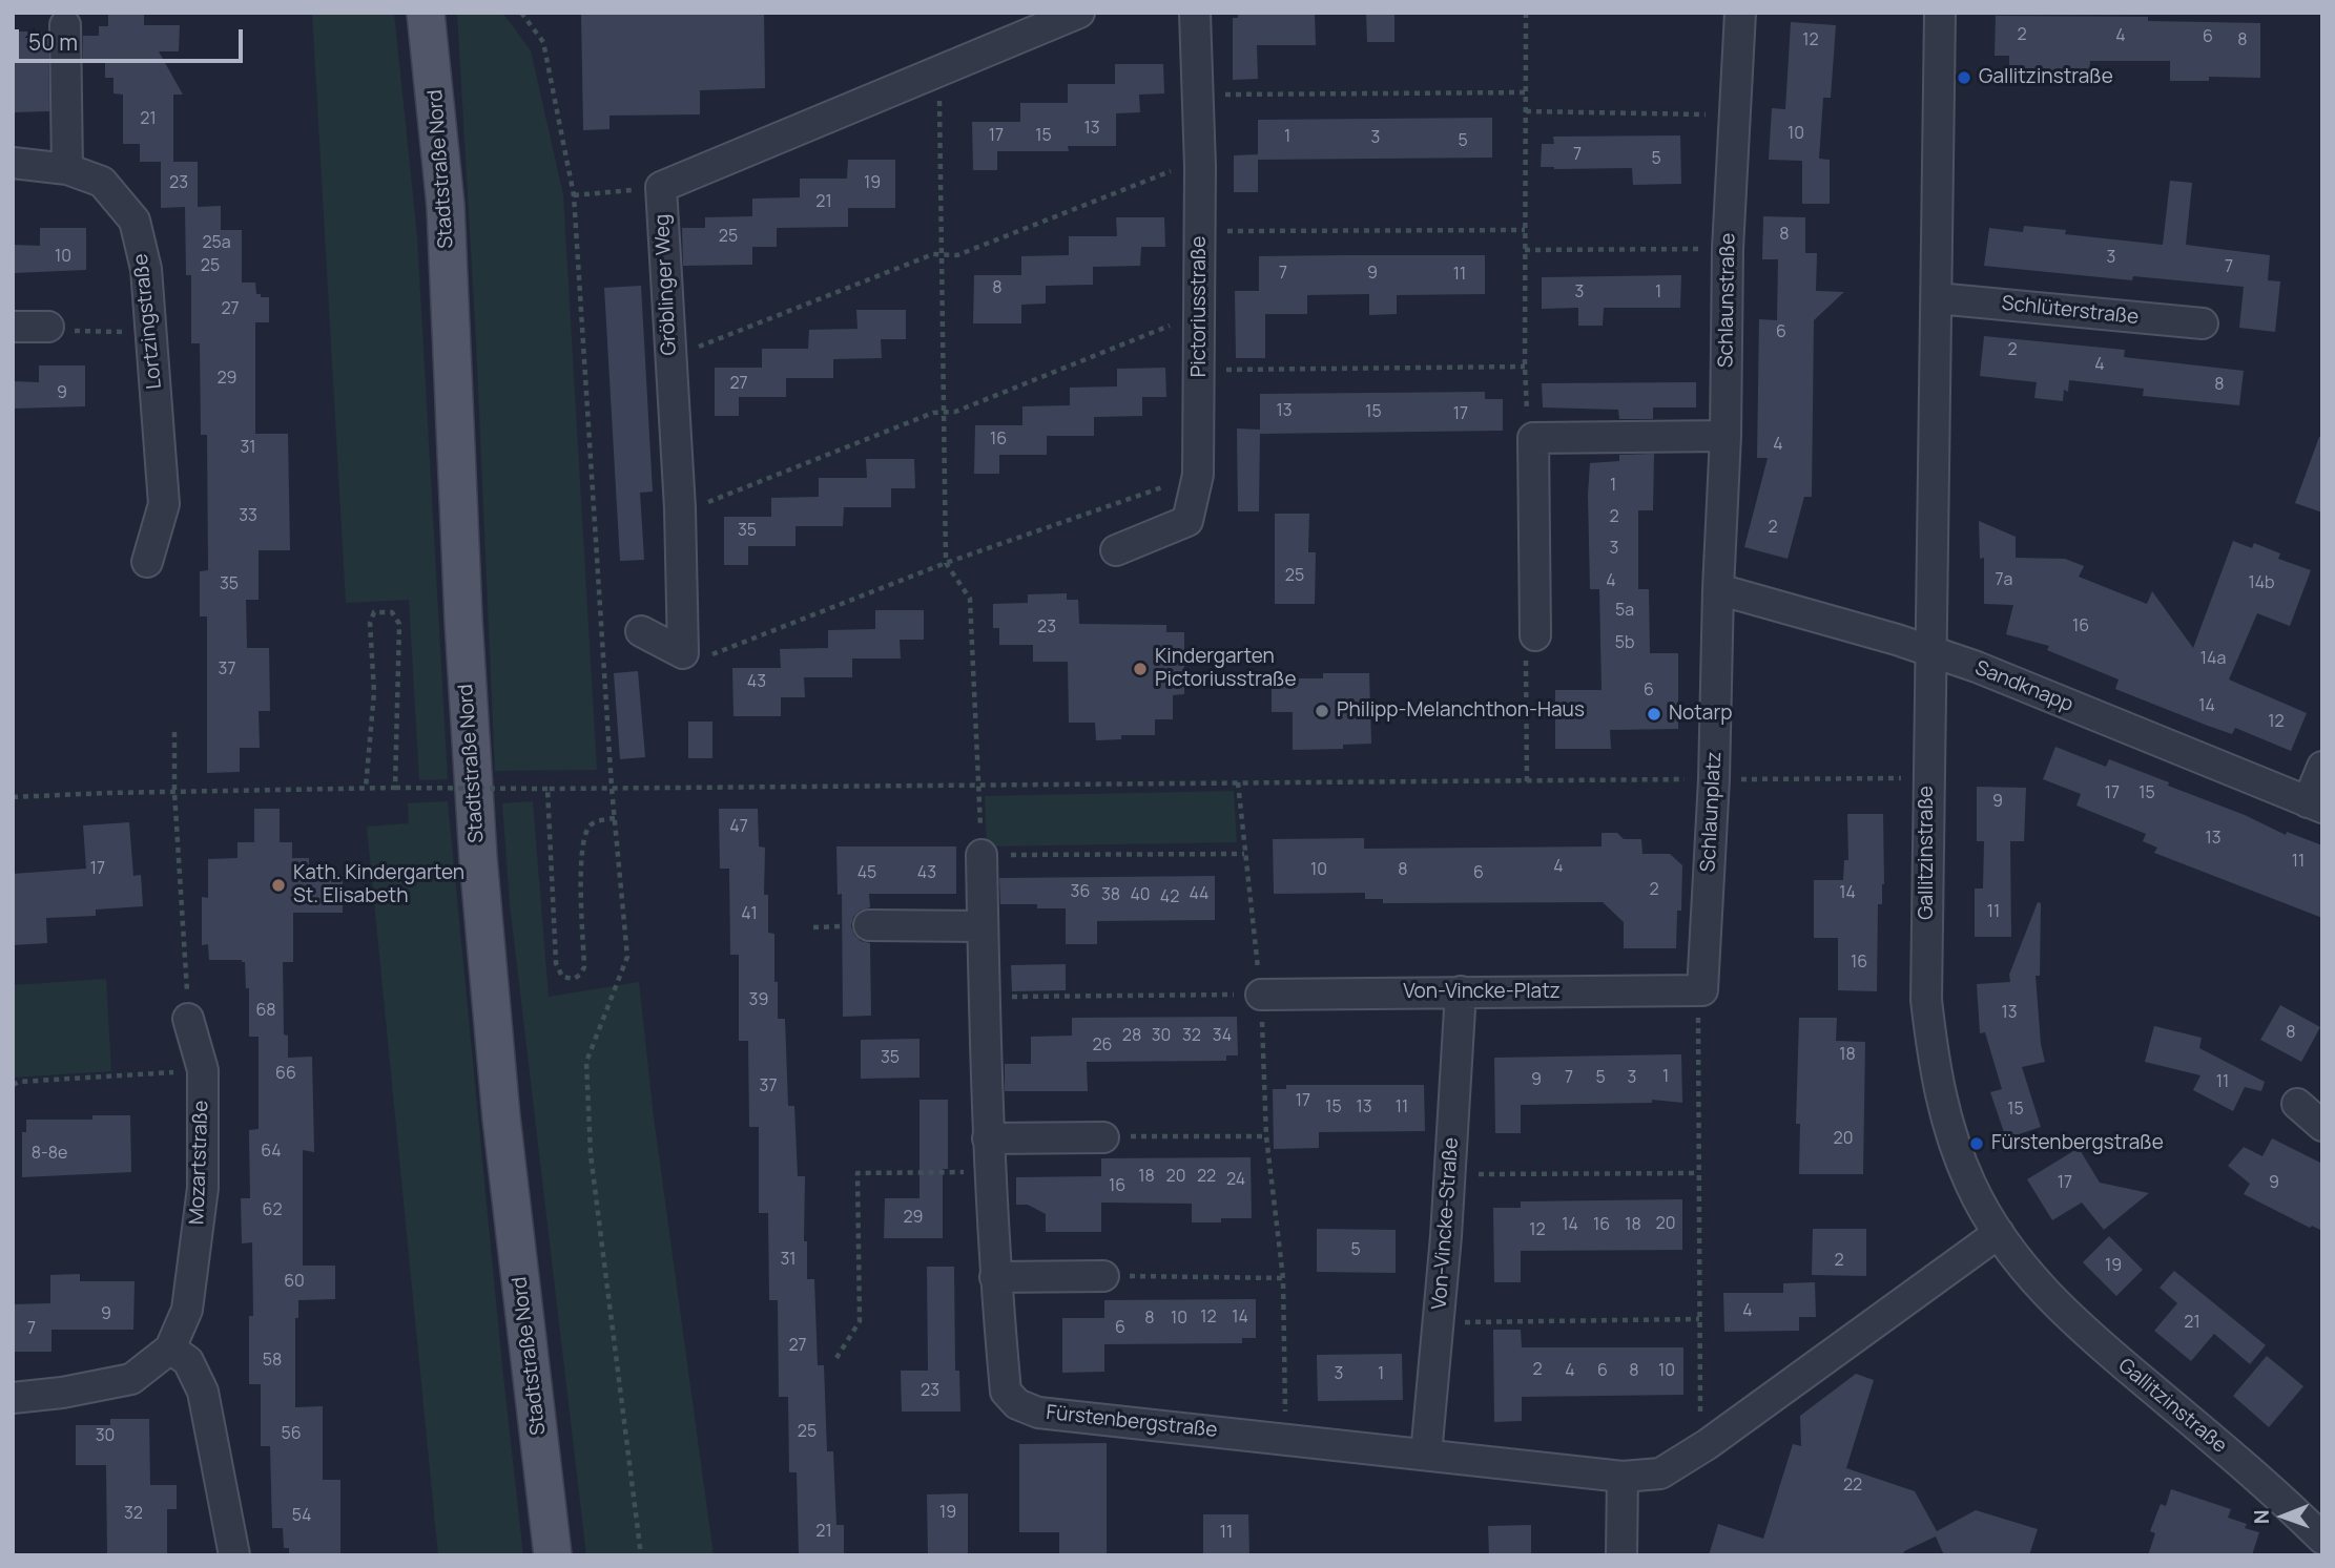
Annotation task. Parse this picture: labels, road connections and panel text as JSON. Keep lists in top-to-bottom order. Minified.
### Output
{"streets":{"main road":["Stadtstraße Nord"],"street":["Gröblinger Weg","Schlaunstraße","Pictoriusstraße","Schlüterstraße","Lortzingstraße","Sandknapp","Schlaunplatz","Gallitzinstraße","Von-Vincke-Platz","Mozartstraße","Von-Vincke-Straße","Fürstenbergstraße"]},"crossings":[["Schlaunstraße","Sandknapp"],["Schlaunstraße","Schlaunplatz"],["Schlüterstraße","Gallitzinstraße"],["Sandknapp","Schlaunplatz"],["Sandknapp","Gallitzinstraße"],["Schlaunplatz","Von-Vincke-Platz"],["Gallitzinstraße","Fürstenbergstraße"],["Von-Vincke-Platz","Von-Vincke-Straße"],["Von-Vincke-Straße","Fürstenbergstraße"]],"places":["Gallitzinstraße","Kindergarten Pictoriusstraße","Philipp-Melanchthon-Haus","Notarp","Kath. Kindergarten St. Elisabeth","Fürstenbergstraße"],"house_numbers":["2","4","6","12","8","21","13","10","17","15","1","3","5","7","5","23","19","21","8","25","25a","10","3","25","7","7","9","11","8","3","1","27","6","2","4","29","27","8","9","13","15","17","16","4","31","1","33","2","2","35","3","25","7a","4","14b","35","5a","16","23","5b","14a","37","43","6","14","12","17","15","9","47","13","11","4","17","10","8","45","43","6","2","36","14","44","38","40","42","11","41","16","39","68","13","8","28","30","32","34","26","18","35","66","1","7","5","3","9","11","37","17","15","13","11","15","20","64","8-8e","18","20","22","24","17","9","16","62","29","20","14","16","18","12","5","31","2","19","60","4","9","12","14","8","10","21","6","7","27","58","2","4","6","8","10","3","1","23","25","56","30","22","19","32","54","21","11"],"scale_bar":"50 m","north":"left"}
